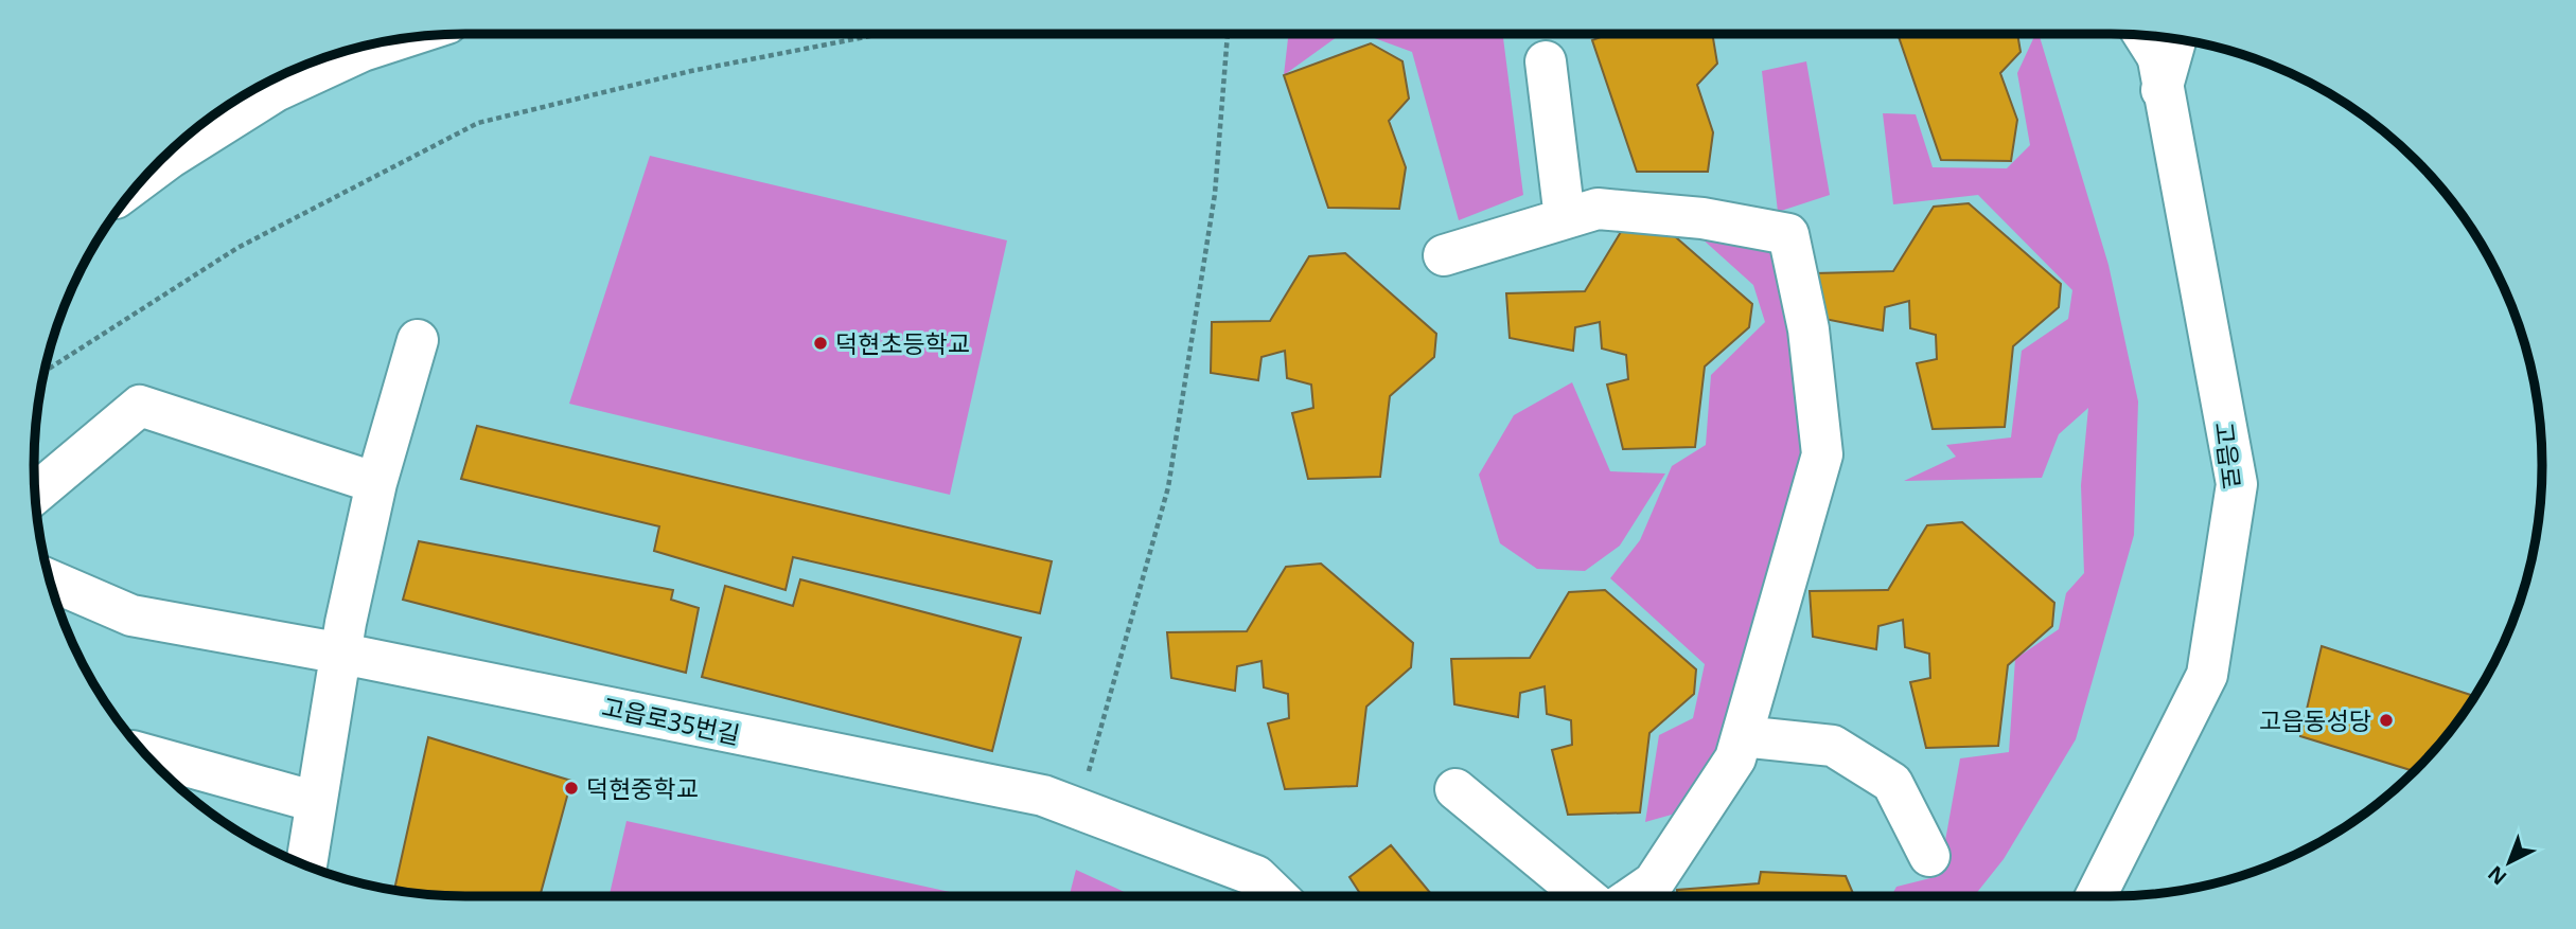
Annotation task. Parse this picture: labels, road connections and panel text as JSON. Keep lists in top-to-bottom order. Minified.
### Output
{"streets":{"street":["고읍로","고읍로35번길"]},"places":["덕현초등학교","고읍동성당","덕현중학교"],"north":"bottom left"}
